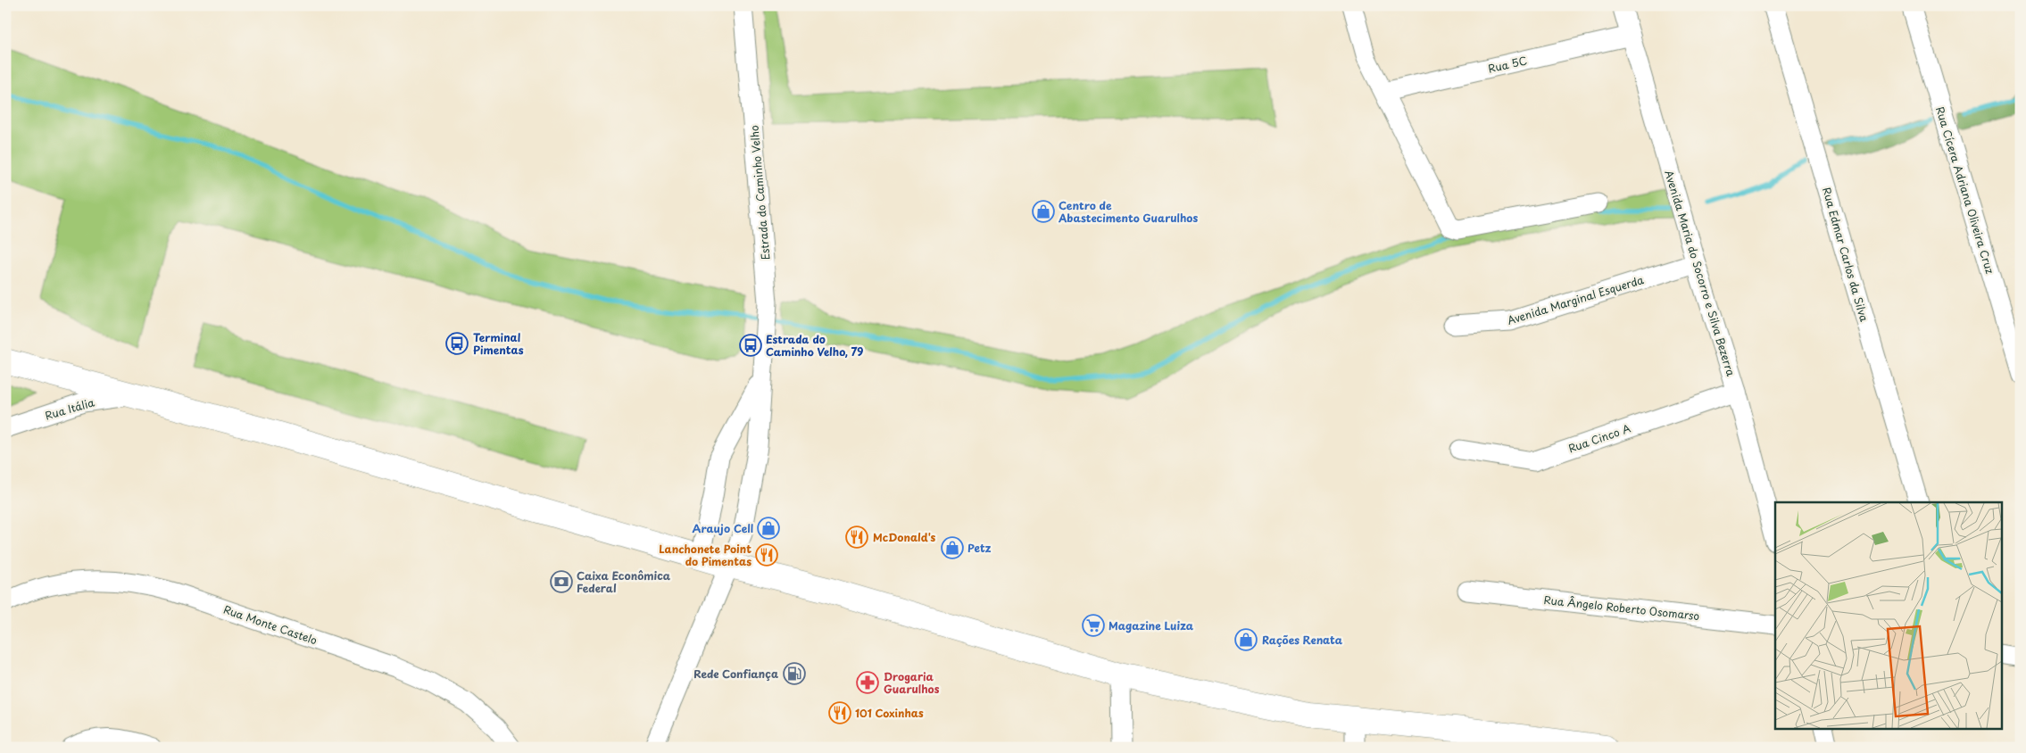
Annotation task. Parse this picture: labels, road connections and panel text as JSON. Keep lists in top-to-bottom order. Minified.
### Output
{"streets":{"street":["Rua 5C","Rua Cícera Adriana Oliveira Cruz","Estrada do Caminho Velho","Rua Edmar Carlos da Silva","Avenida Maria do Socorro e Silva Bezerra","Avenida Marginal Esquerda","Rua Itália","Rua Cinco A","Rua Ângelo Roberto Osomarso","Rua Monte Castelo"]},"crossings":[["Rua 5C","Avenida Maria do Socorro e Silva Bezerra"],["Avenida Maria do Socorro e Silva Bezerra","Avenida Marginal Esquerda"],["Avenida Maria do Socorro e Silva Bezerra","Rua Cinco A"]],"places":{"shop":["Centro de Abastecimento Guarulhos","Araujo Cell","Petz","Rações Renata"],"bus stop":["Terminal Pimentas","Estrada do Caminho Velho, 79"],"restaurant":["McDonald's","Lanchonete Point do Pimentas","101 Coxinhas"],"bank":["Caixa Econômica Federal"],"supermarket":["Magazine Luiza"],"fuel station":["Rede Confiança"],"pharmacy":["Drogaria Guarulhos"]}}
